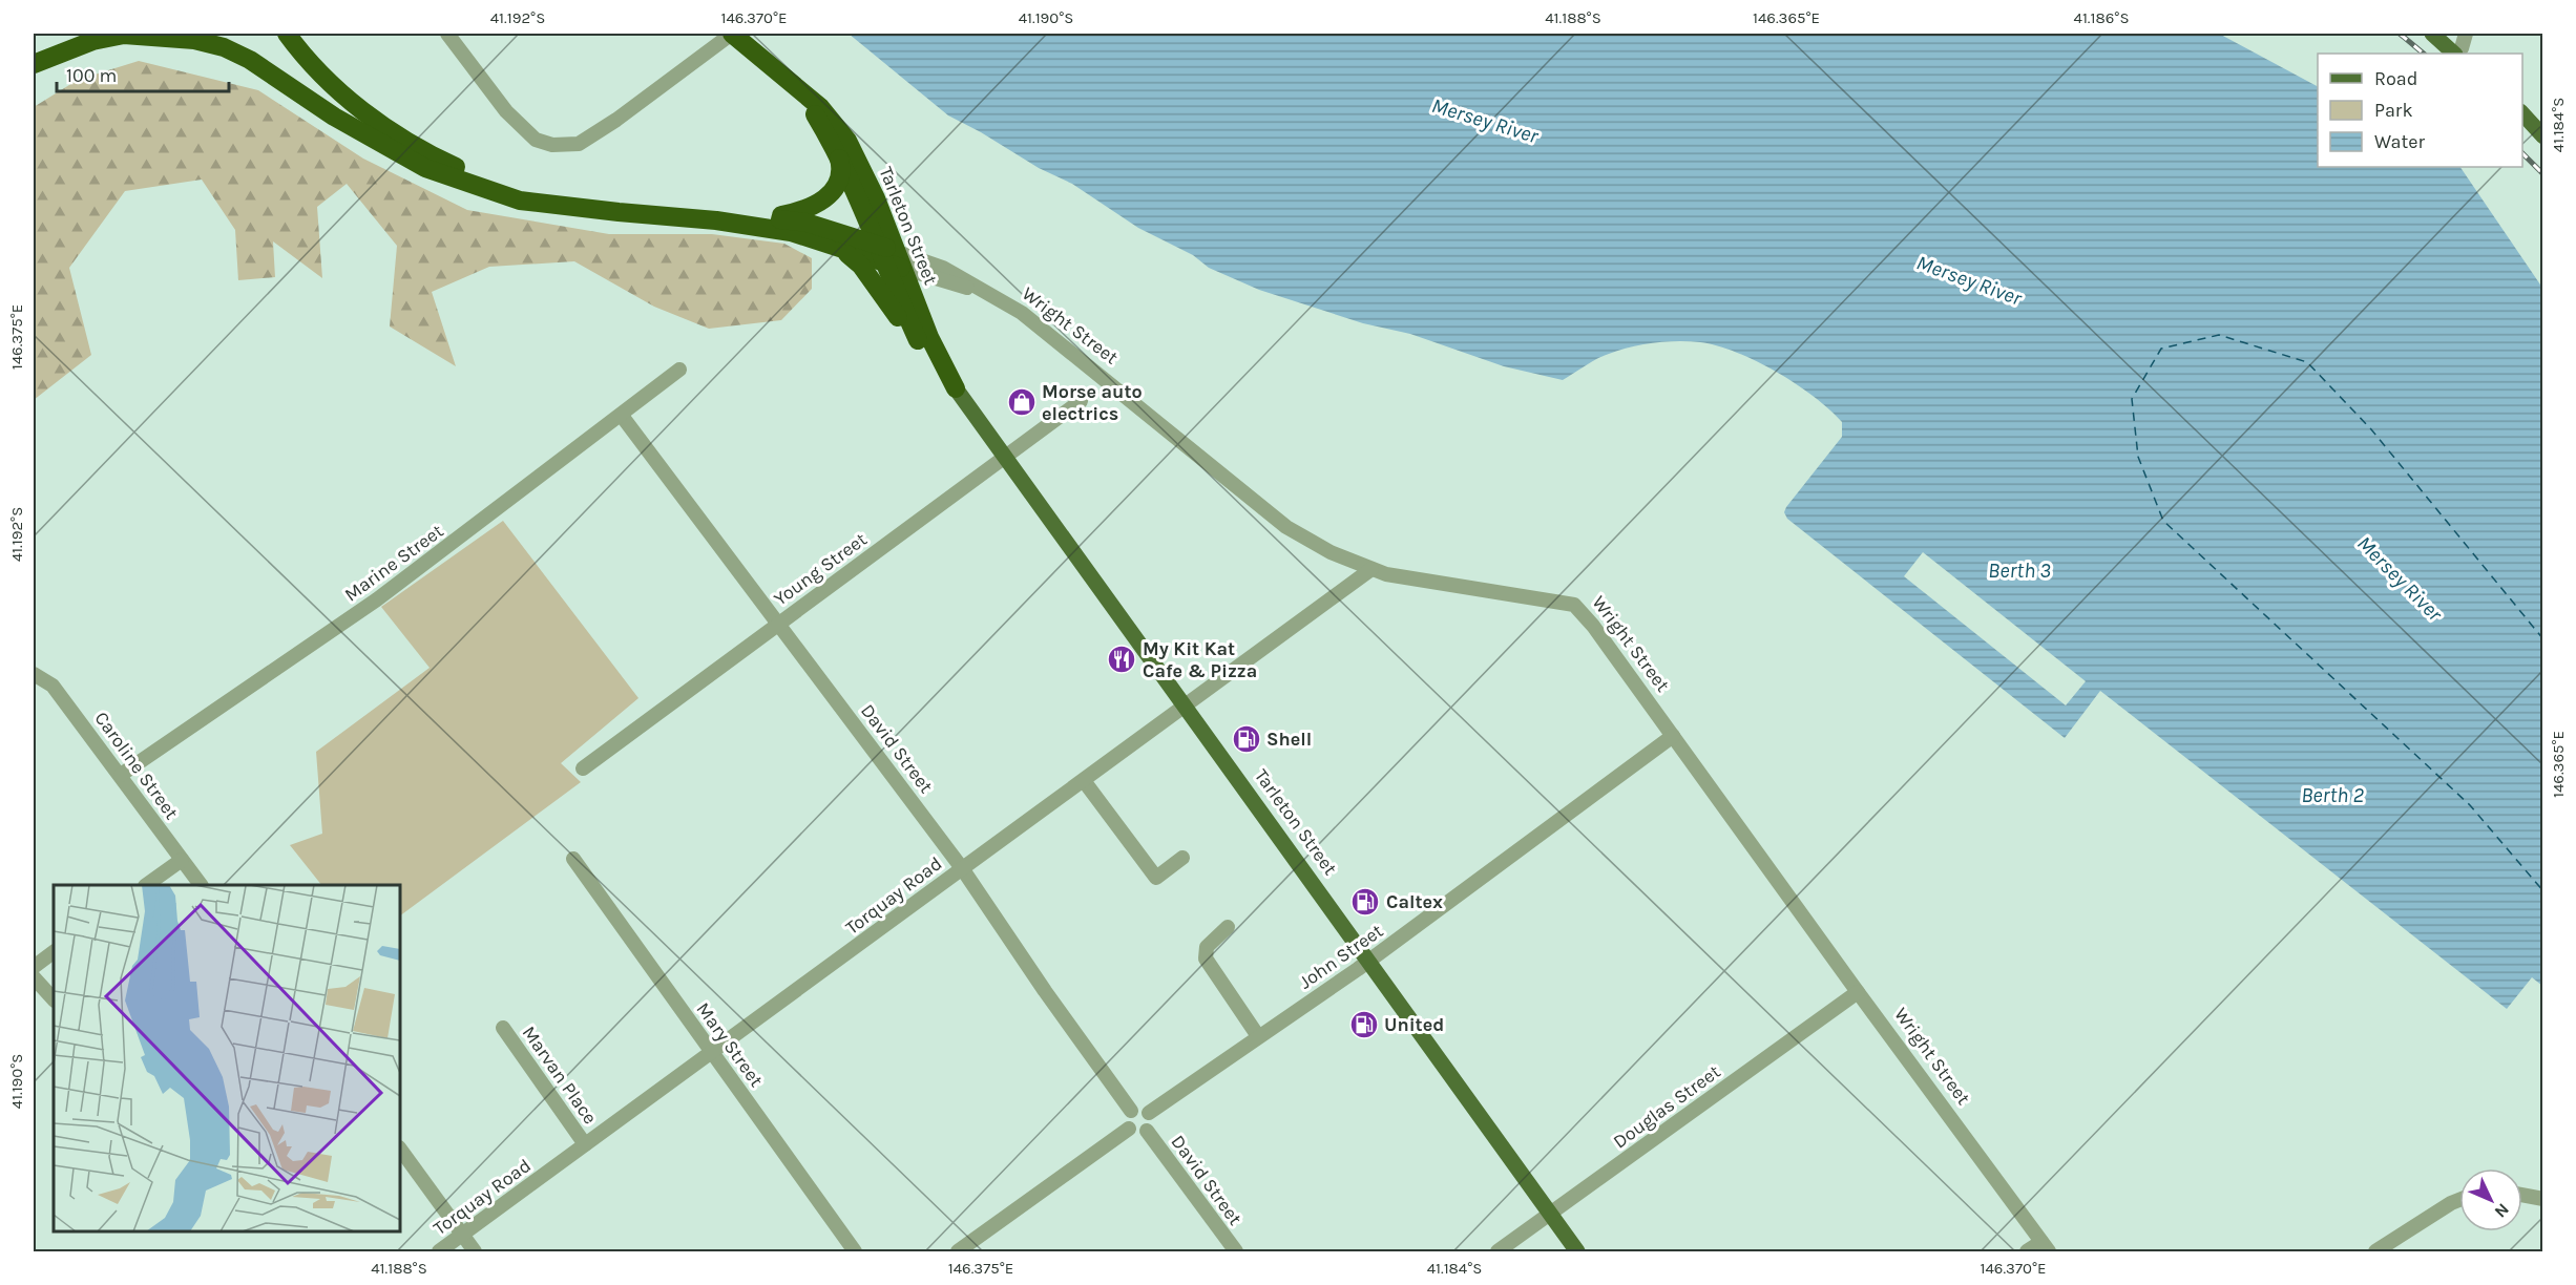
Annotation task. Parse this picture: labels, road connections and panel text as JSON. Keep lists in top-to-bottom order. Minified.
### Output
{"streets":{"highway":["Tarleton Street"],"street":["Wright Street","Marine Street","Young Street","David Street","Caroline Street","Torquay Road","John Street","Mary Street","Marvan Place","Douglas Street"]},"crossings":[["Tarleton Street","Wright Street"],["Tarleton Street","Young Street"],["Tarleton Street","Torquay Road"],["Tarleton Street","John Street"],["Tarleton Street","Douglas Street"],["Wright Street","Torquay Road"],["Wright Street","John Street"],["Wright Street","Douglas Street"],["Marine Street","David Street"],["Marine Street","Caroline Street"],["Young Street","David Street"],["David Street","Torquay Road"],["David Street","John Street"],["Torquay Road","Mary Street"],["Torquay Road","Marvan Place"]],"water":["Mersey River","Berth 3","Berth 2"],"places":{"shop":["Morse auto electrics"],"restaurant":["My Kit Kat Cafe & Pizza"],"fuel station":["Shell","Caltex","United"]},"legend":["Road","Park","Water"],"scale_bar":"100 m","north":"bottom right","coordinates":["41.192°S","146.370°E","41.190°S","41.188°S","146.365°E","41.186°S","41.184°S","146.375°E"]}
